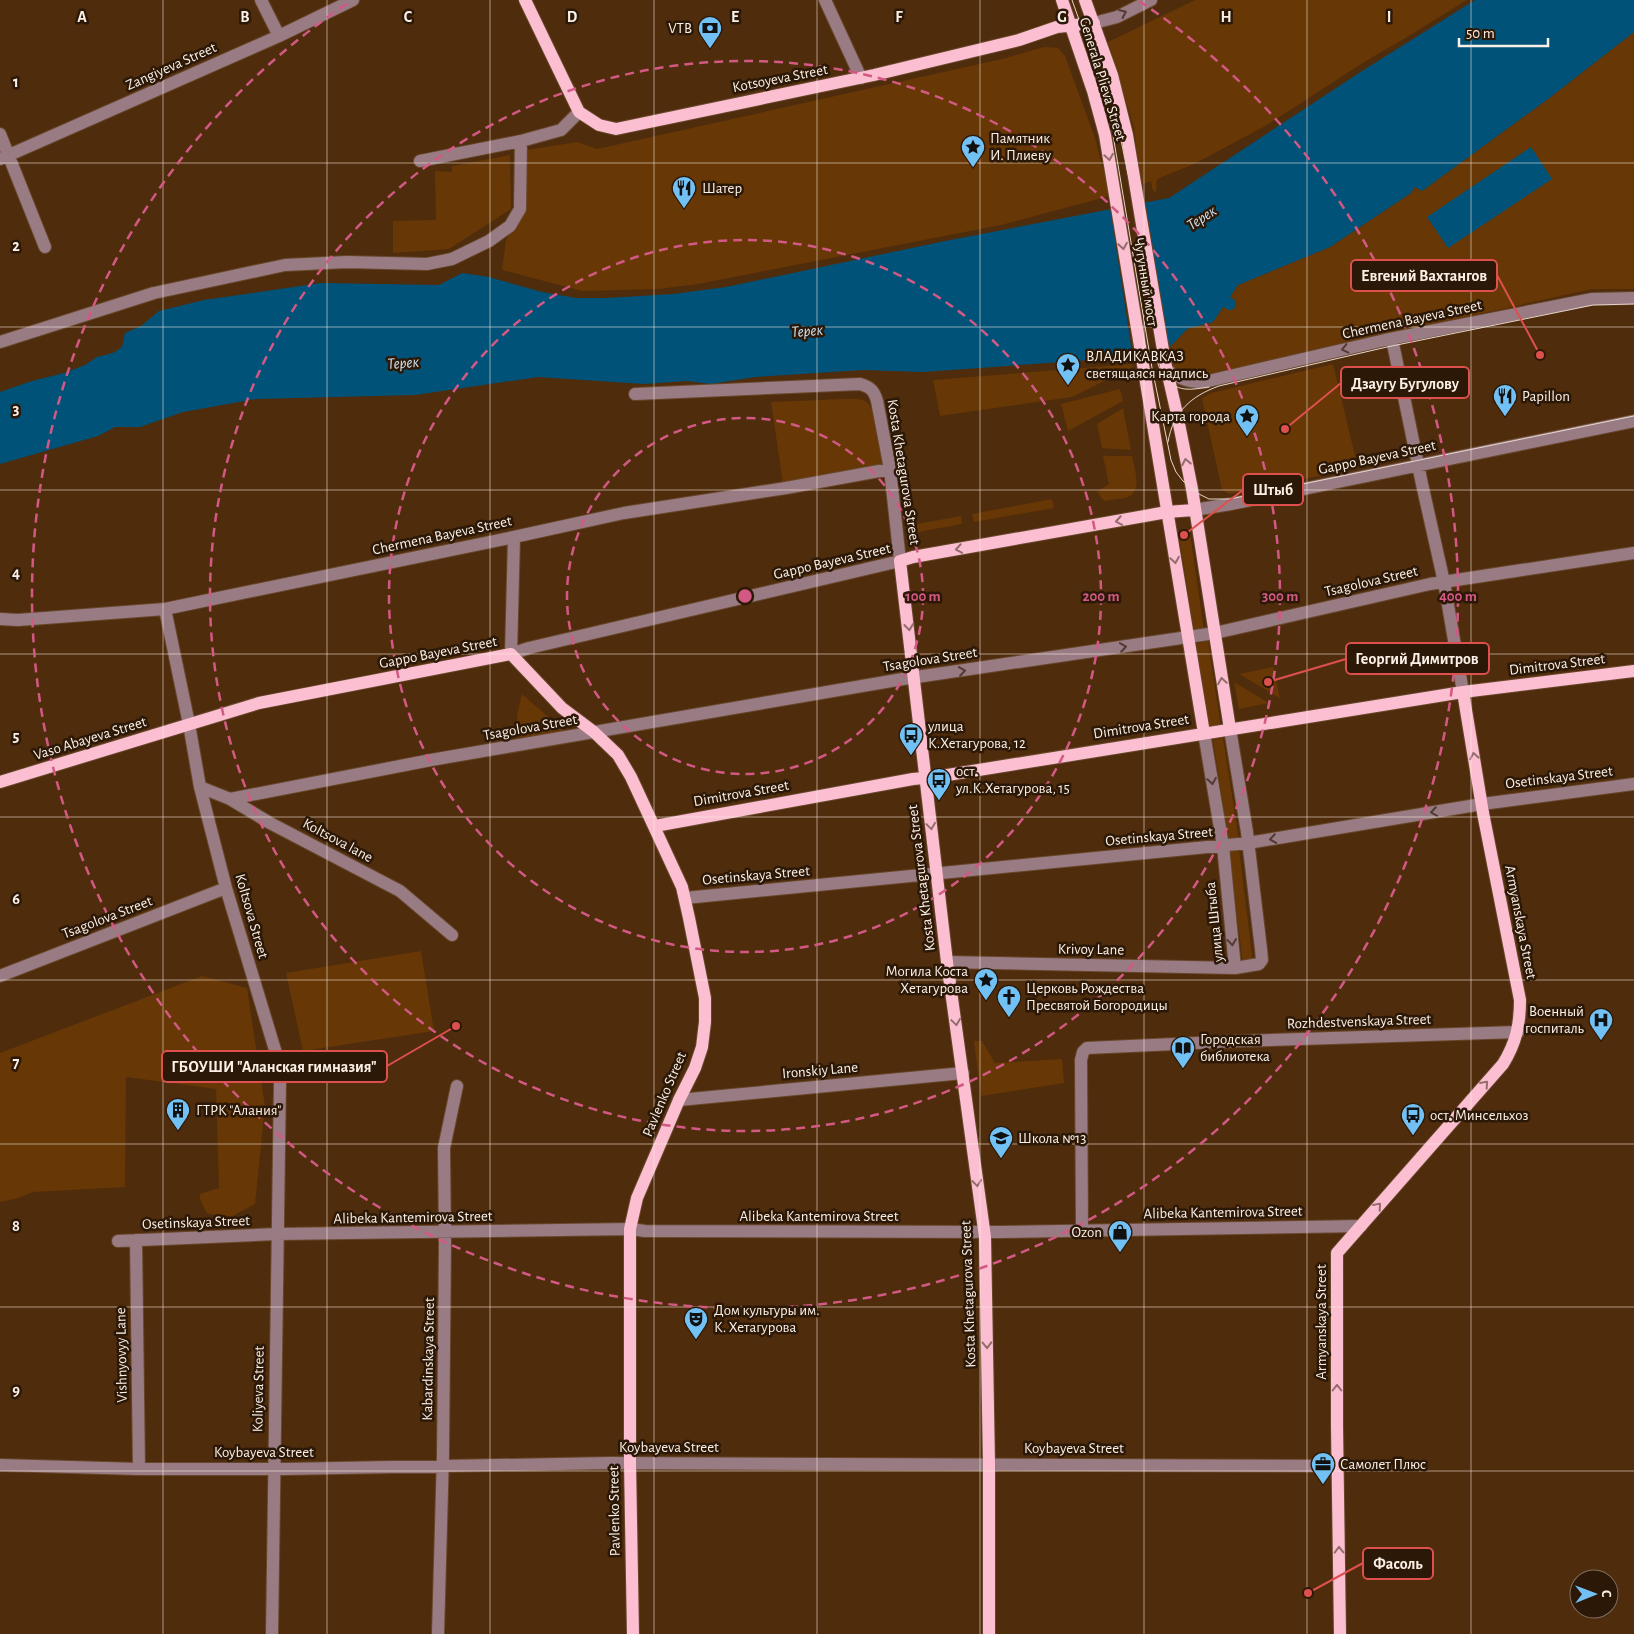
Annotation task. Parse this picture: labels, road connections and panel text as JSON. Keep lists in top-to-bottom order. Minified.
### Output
{"streets":{"main road":["Kotsoyeva Street","Generala Plieva Street","Чугунный мост","Gappo Bayeva Street","Kosta Khetagurova Street","Dimitrova Street","Vaso Abayeva Street","улица Штыба","Armyanskaya Street","Pavlenko Street"],"street":["Zangiyeva Street","Chermena Bayeva Street","Tsagolova Street","Osetinskaya Street","Koltsova lane","Koltsova Street","Krivoy Lane","Rozhdestvenskaya Street","Ironskiy Lane","Alibeka Kantemirova Street","Vishnyovyy Lane","Kabardinskaya Street","Koliyeva Street","Koybayeva Street"]},"crossings":[["Kotsoyeva Street","Generala Plieva Street"],["Generala Plieva Street","Чугунный мост"],["Чугунный мост","Chermena Bayeva Street"],["Чугунный мост","Gappo Bayeva Street"],["Чугунный мост","улица Штыба"],["Chermena Bayeva Street","Kosta Khetagurova Street"],["Chermena Bayeva Street","Koltsova Street"],["Chermena Bayeva Street","Armyanskaya Street"],["Gappo Bayeva Street","Kosta Khetagurova Street"],["Gappo Bayeva Street","Vaso Abayeva Street"],["Gappo Bayeva Street","Koltsova Street"],["Gappo Bayeva Street","улица Штыба"],["Gappo Bayeva Street","Armyanskaya Street"],["Gappo Bayeva Street","Pavlenko Street"],["Kosta Khetagurova Street","Tsagolova Street"],["Kosta Khetagurova Street","Dimitrova Street"],["Kosta Khetagurova Street","Osetinskaya Street"],["Kosta Khetagurova Street","Krivoy Lane"],["Kosta Khetagurova Street","Ironskiy Lane"],["Kosta Khetagurova Street","Alibeka Kantemirova Street"],["Kosta Khetagurova Street","Koybayeva Street"],["Tsagolova Street","Koltsova lane"],["Tsagolova Street","Koltsova Street"],["Tsagolova Street","улица Штыба"],["Tsagolova Street","Armyanskaya Street"],["Tsagolova Street","Pavlenko Street"],["Dimitrova Street","улица Штыба"],["Dimitrova Street","Armyanskaya Street"],["Dimitrova Street","Pavlenko Street"],["Vaso Abayeva Street","Koltsova Street"],["Osetinskaya Street","Koltsova Street"],["Osetinskaya Street","улица Штыба"],["Osetinskaya Street","Armyanskaya Street"],["Osetinskaya Street","Pavlenko Street"],["Osetinskaya Street","Alibeka Kantemirova Street"],["Osetinskaya Street","Vishnyovyy Lane"],["Osetinskaya Street","Koliyeva Street"],["Koltsova lane","Koltsova Street"],["Koltsova Street","Alibeka Kantemirova Street"],["Koltsova Street","Koliyeva Street"],["улица Штыба","Krivoy Lane"],["Armyanskaya Street","Rozhdestvenskaya Street"],["Armyanskaya Street","Alibeka Kantemirova Street"],["Armyanskaya Street","Koybayeva Street"],["Rozhdestvenskaya Street","Alibeka Kantemirova Street"],["Ironskiy Lane","Pavlenko Street"],["Pavlenko Street","Alibeka Kantemirova Street"],["Pavlenko Street","Koybayeva Street"],["Alibeka Kantemirova Street","Kabardinskaya Street"],["Alibeka Kantemirova Street","Koliyeva Street"],["Vishnyovyy Lane","Koybayeva Street"],["Kabardinskaya Street","Koybayeva Street"],["Koliyeva Street","Koybayeva Street"]],"one_way":["Kosta Khetagurova Street","Armyanskaya Street"],"water":["Терек"],"places":{"bank":["VTB"],"place":["Памятник И. Плиеву","ВЛАДИКАВКАЗ светящаяся надпись","Карта города","Могила Коста Хетагурова"],"restaurant":["Шатер","Papillon"],"other":["Евгений Вахтангов","Дзаугу Бугулову","Штыб","Георгий Димитров","ГБОУШИ \"Аланская гимназия\"","Фасоль"],"bus stop":["улица К.Хетагурова, 12","ост. ул.К.Хетагурова, 15","ост. Минсельхоз"],"church":["Церковь Рождества Пресвятой Богородицы"],"hospital":["Военный госпиталь"],"library":["Городская библиотека"],"building":["ГТРК \"Алания\""],"school or university":["Школа №13"],"shop":["Ozon"],"theatre":["Дом культуры им. К. Хетагурова"],"office":["Самолет Плюс"]},"scale_bar":"50 m","north":"right","grid":{"columns":["A","B","C","D","E","F","G","H","I"],"rows":["1","2","3","4","5","6","7","8","9"]},"rings":["100 m","200 m","300 m","400 m"]}
